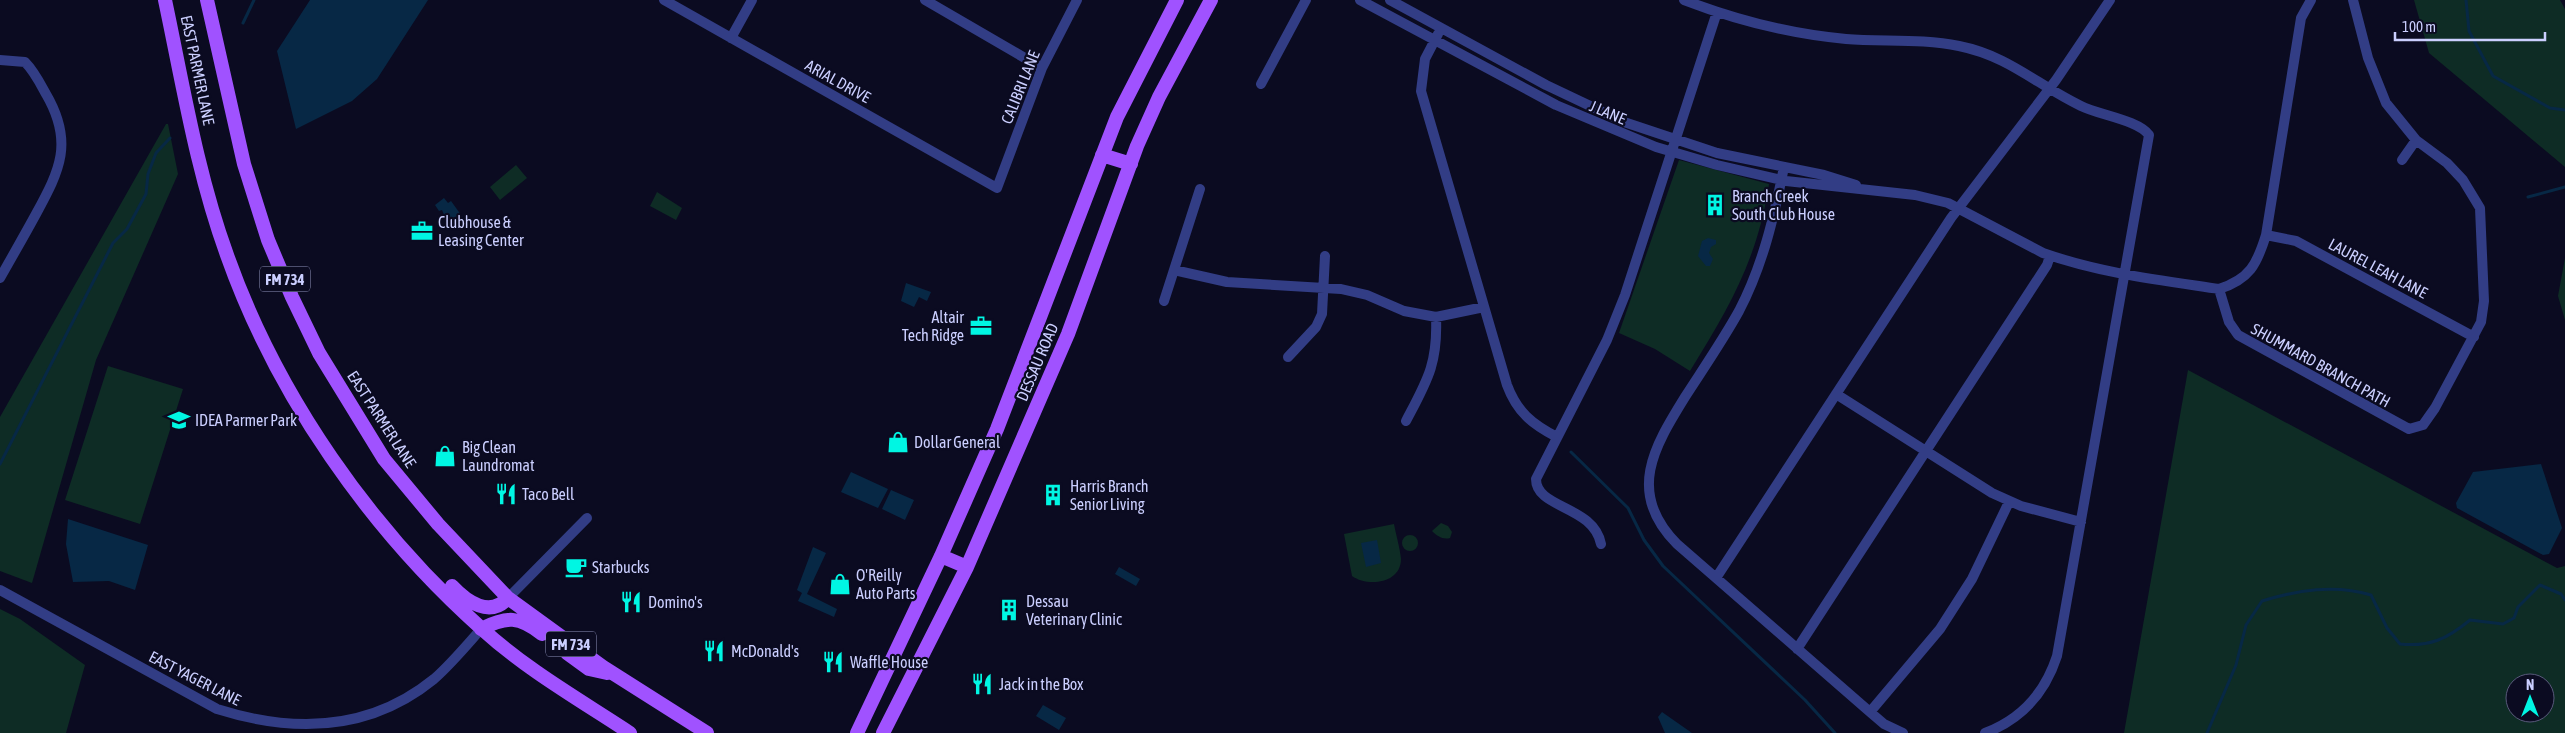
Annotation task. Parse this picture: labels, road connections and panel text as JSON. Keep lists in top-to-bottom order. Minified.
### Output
{"streets":{"main road":["EAST PARMER LANE","FM 734","DESSAU ROAD"],"street":["ARIAL DRIVE","CALIBRI LANE","J LANE","LAUREL LEAH LANE","SHUMMARD BRANCH PATH","EAST YAGER LANE"]},"crossings":[["EAST PARMER LANE","EAST YAGER LANE"],["ARIAL DRIVE","CALIBRI LANE"],["J LANE","SHUMMARD BRANCH PATH"],["LAUREL LEAH LANE","SHUMMARD BRANCH PATH"]],"places":{"building":["Branch Creek South Club House","Harris Branch Senior Living","Dessau Veterinary Clinic"],"office":["Clubhouse & Leasing Center","Altair Tech Ridge"],"school or university":["IDEA Parmer Park"],"shop":["Dollar General","Big Clean Laundromat","O'Reilly Auto Parts"],"restaurant":["Taco Bell","Domino's","McDonald's","Waffle House","Jack in the Box"],"cafe":["Starbucks"]},"scale_bar":"100 m","north":"top"}
